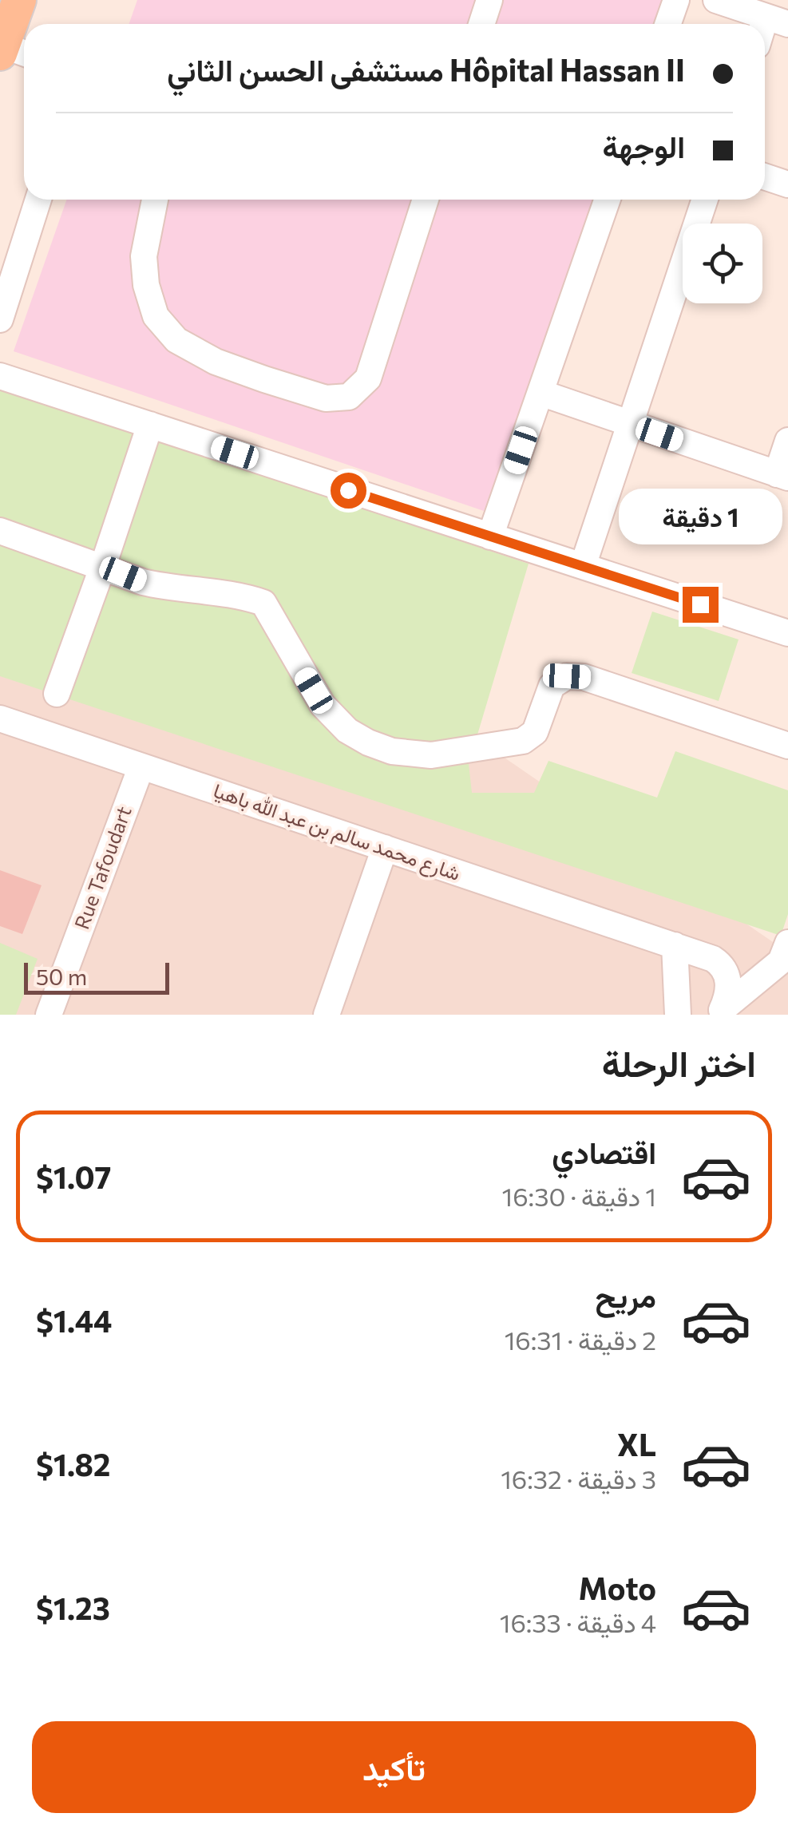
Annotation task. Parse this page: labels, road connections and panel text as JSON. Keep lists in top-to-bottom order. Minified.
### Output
{"streets":{"street":["شارع محمد سالم بن عبد الله باهيا","Rue Tafoudart"]},"crossings":[["شارع محمد سالم بن عبد الله باهيا","Rue Tafoudart"]],"scale_bar":"50 m","page":{"banner":["Hôpital Hassan II مستشفى الحسن الثاني","الوجهة"],"bubble":"1 دقيقة","scale":"50 m","heading":"اختر الرحلة","list":[{"name":"اقتصادي","note":"1 دقيقة · 16:30","value":"$1.07"},{"name":"مريح","note":"2 دقيقة · 16:31","value":"$1.44"},{"name":"XL","note":"3 دقيقة · 16:32","value":"$1.82"},{"name":"Moto","note":"4 دقيقة · 16:33","value":"$1.23"}],"buttons":"تأكيد"}}
